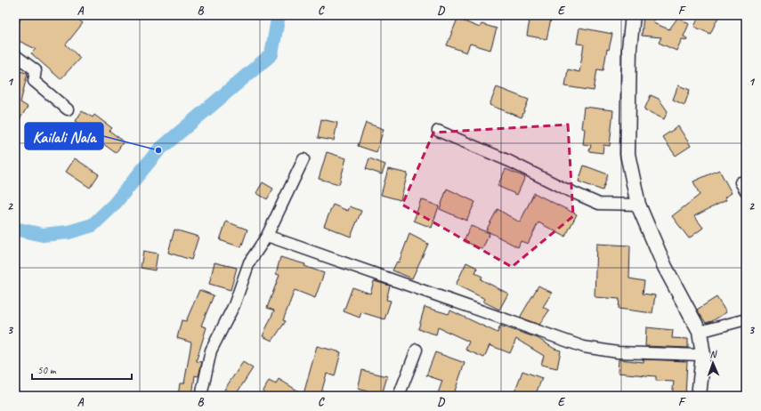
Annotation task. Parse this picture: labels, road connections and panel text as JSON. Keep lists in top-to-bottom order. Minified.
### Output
{"places":["Kailali Nala"],"scale_bar":"50 m","north":"top","grid":{"columns":["A","B","C","D","E","F"],"rows":["1","2","3"]}}
